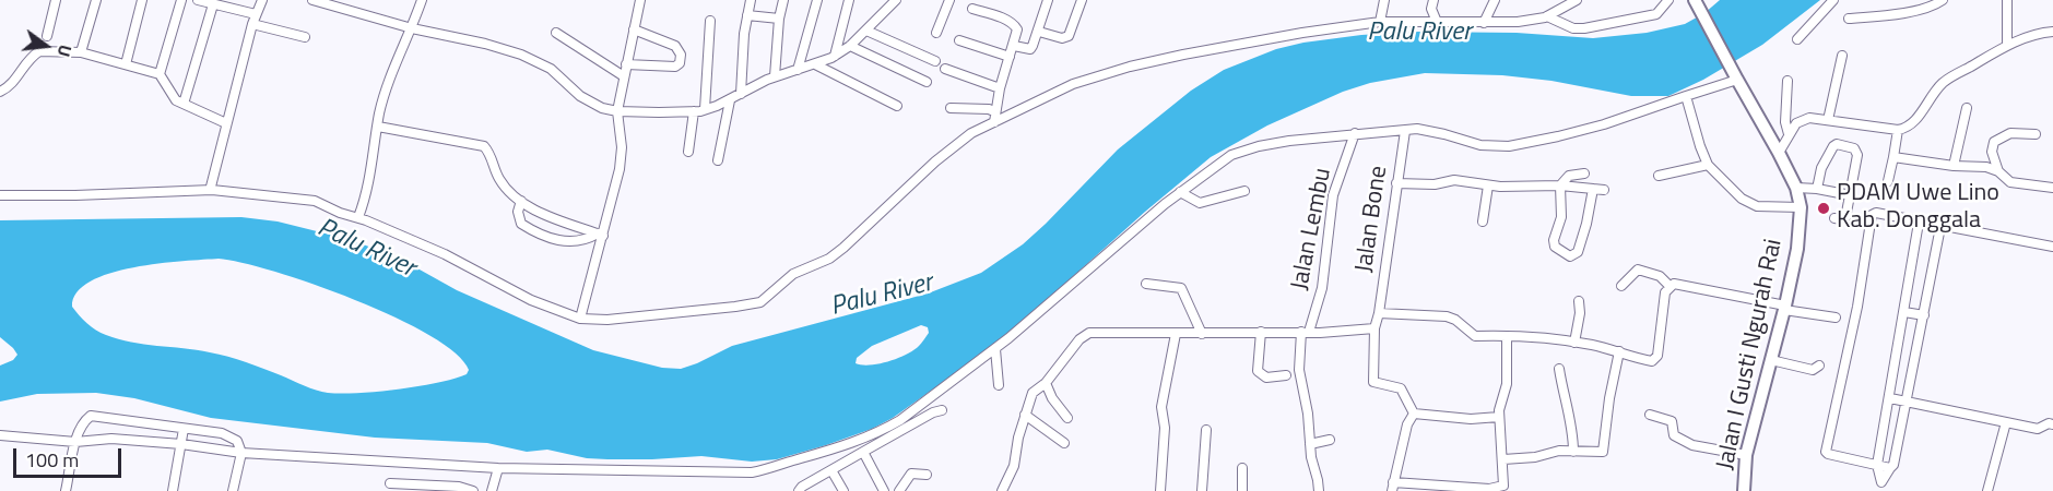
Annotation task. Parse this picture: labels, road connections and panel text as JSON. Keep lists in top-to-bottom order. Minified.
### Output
{"streets":{"main road":["Jalan I Gusti Ngurah Rai"],"street":["Jalan Bone","Jalan Lembu"]},"water":["Palu River"],"places":["PDAM Uwe Lino Kab. Donggala"],"scale_bar":"100 m","north":"right"}
